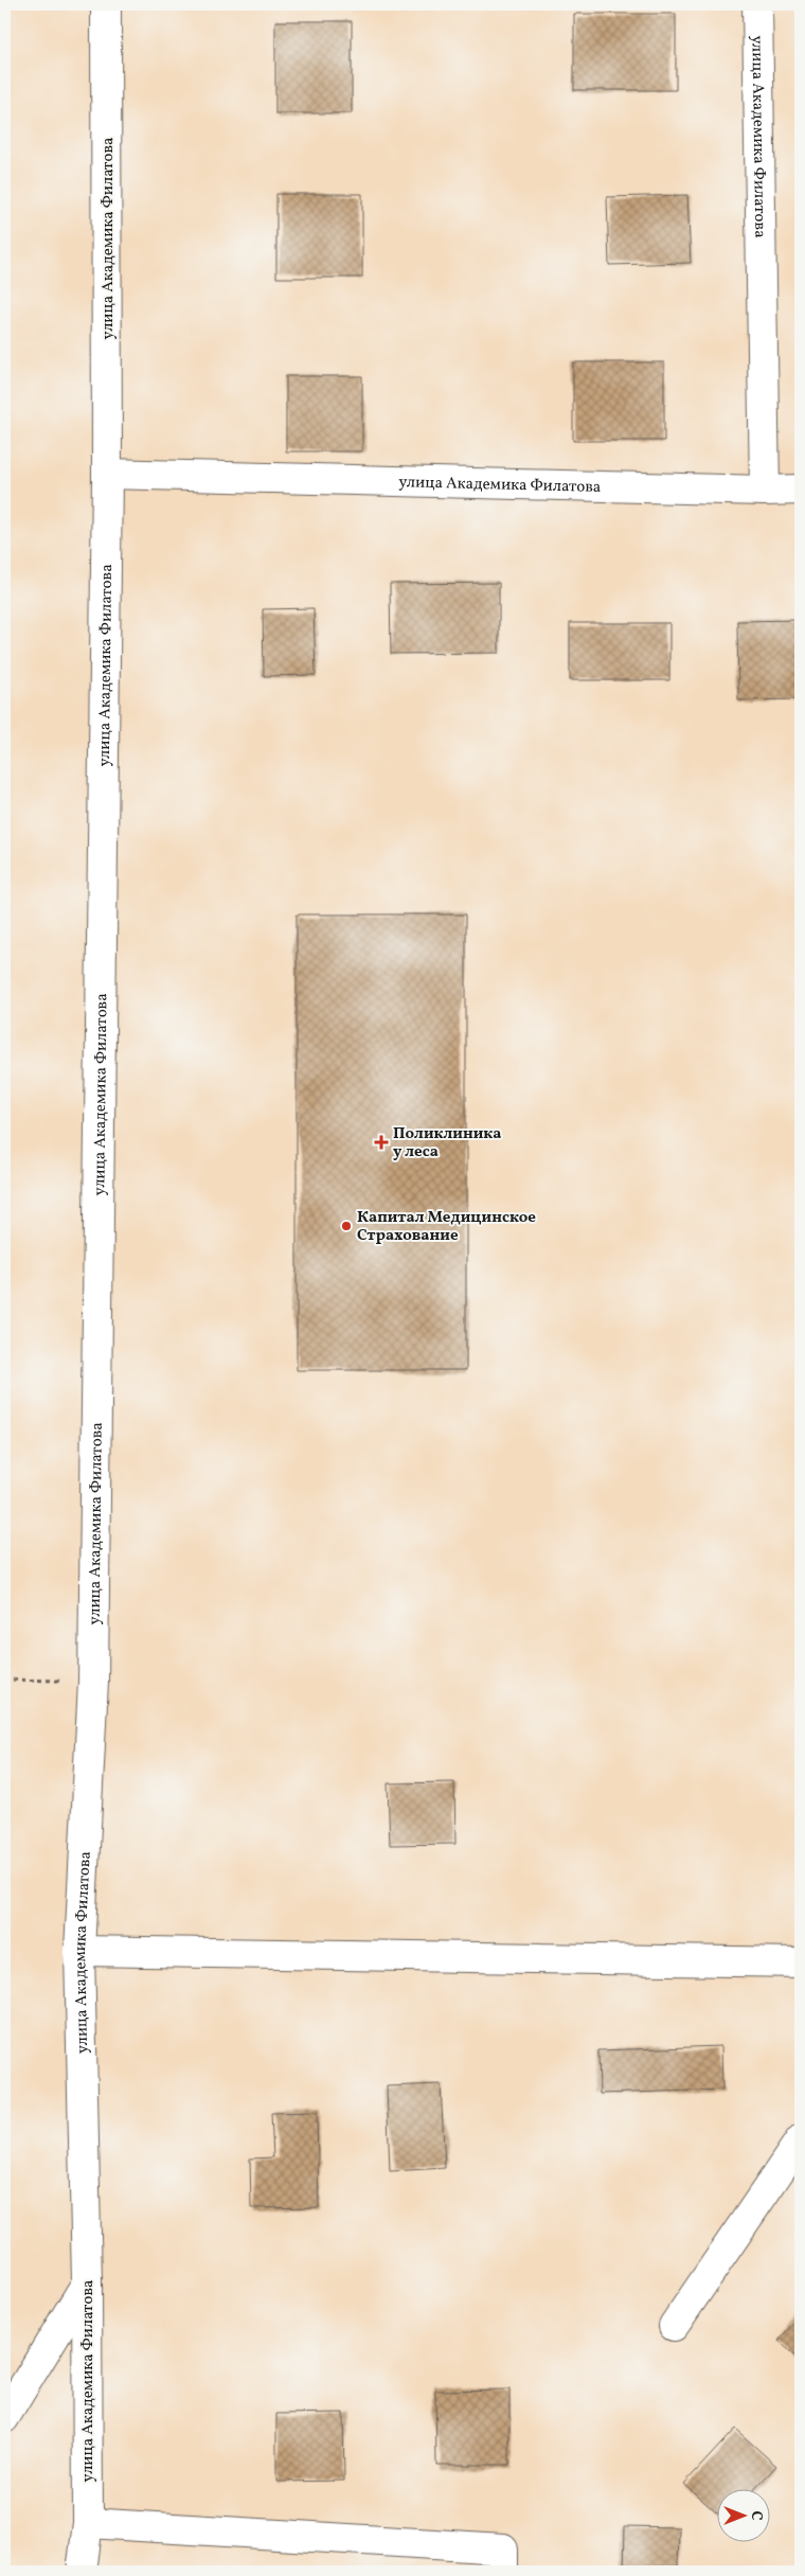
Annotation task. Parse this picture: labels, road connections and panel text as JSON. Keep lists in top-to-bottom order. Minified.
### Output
{"streets":{"street":["улица Академика Филатова"]},"places":{"health":["Поликлиника у леса"],"other":["Капитал Медицинское Страхование"]},"north":"right"}
